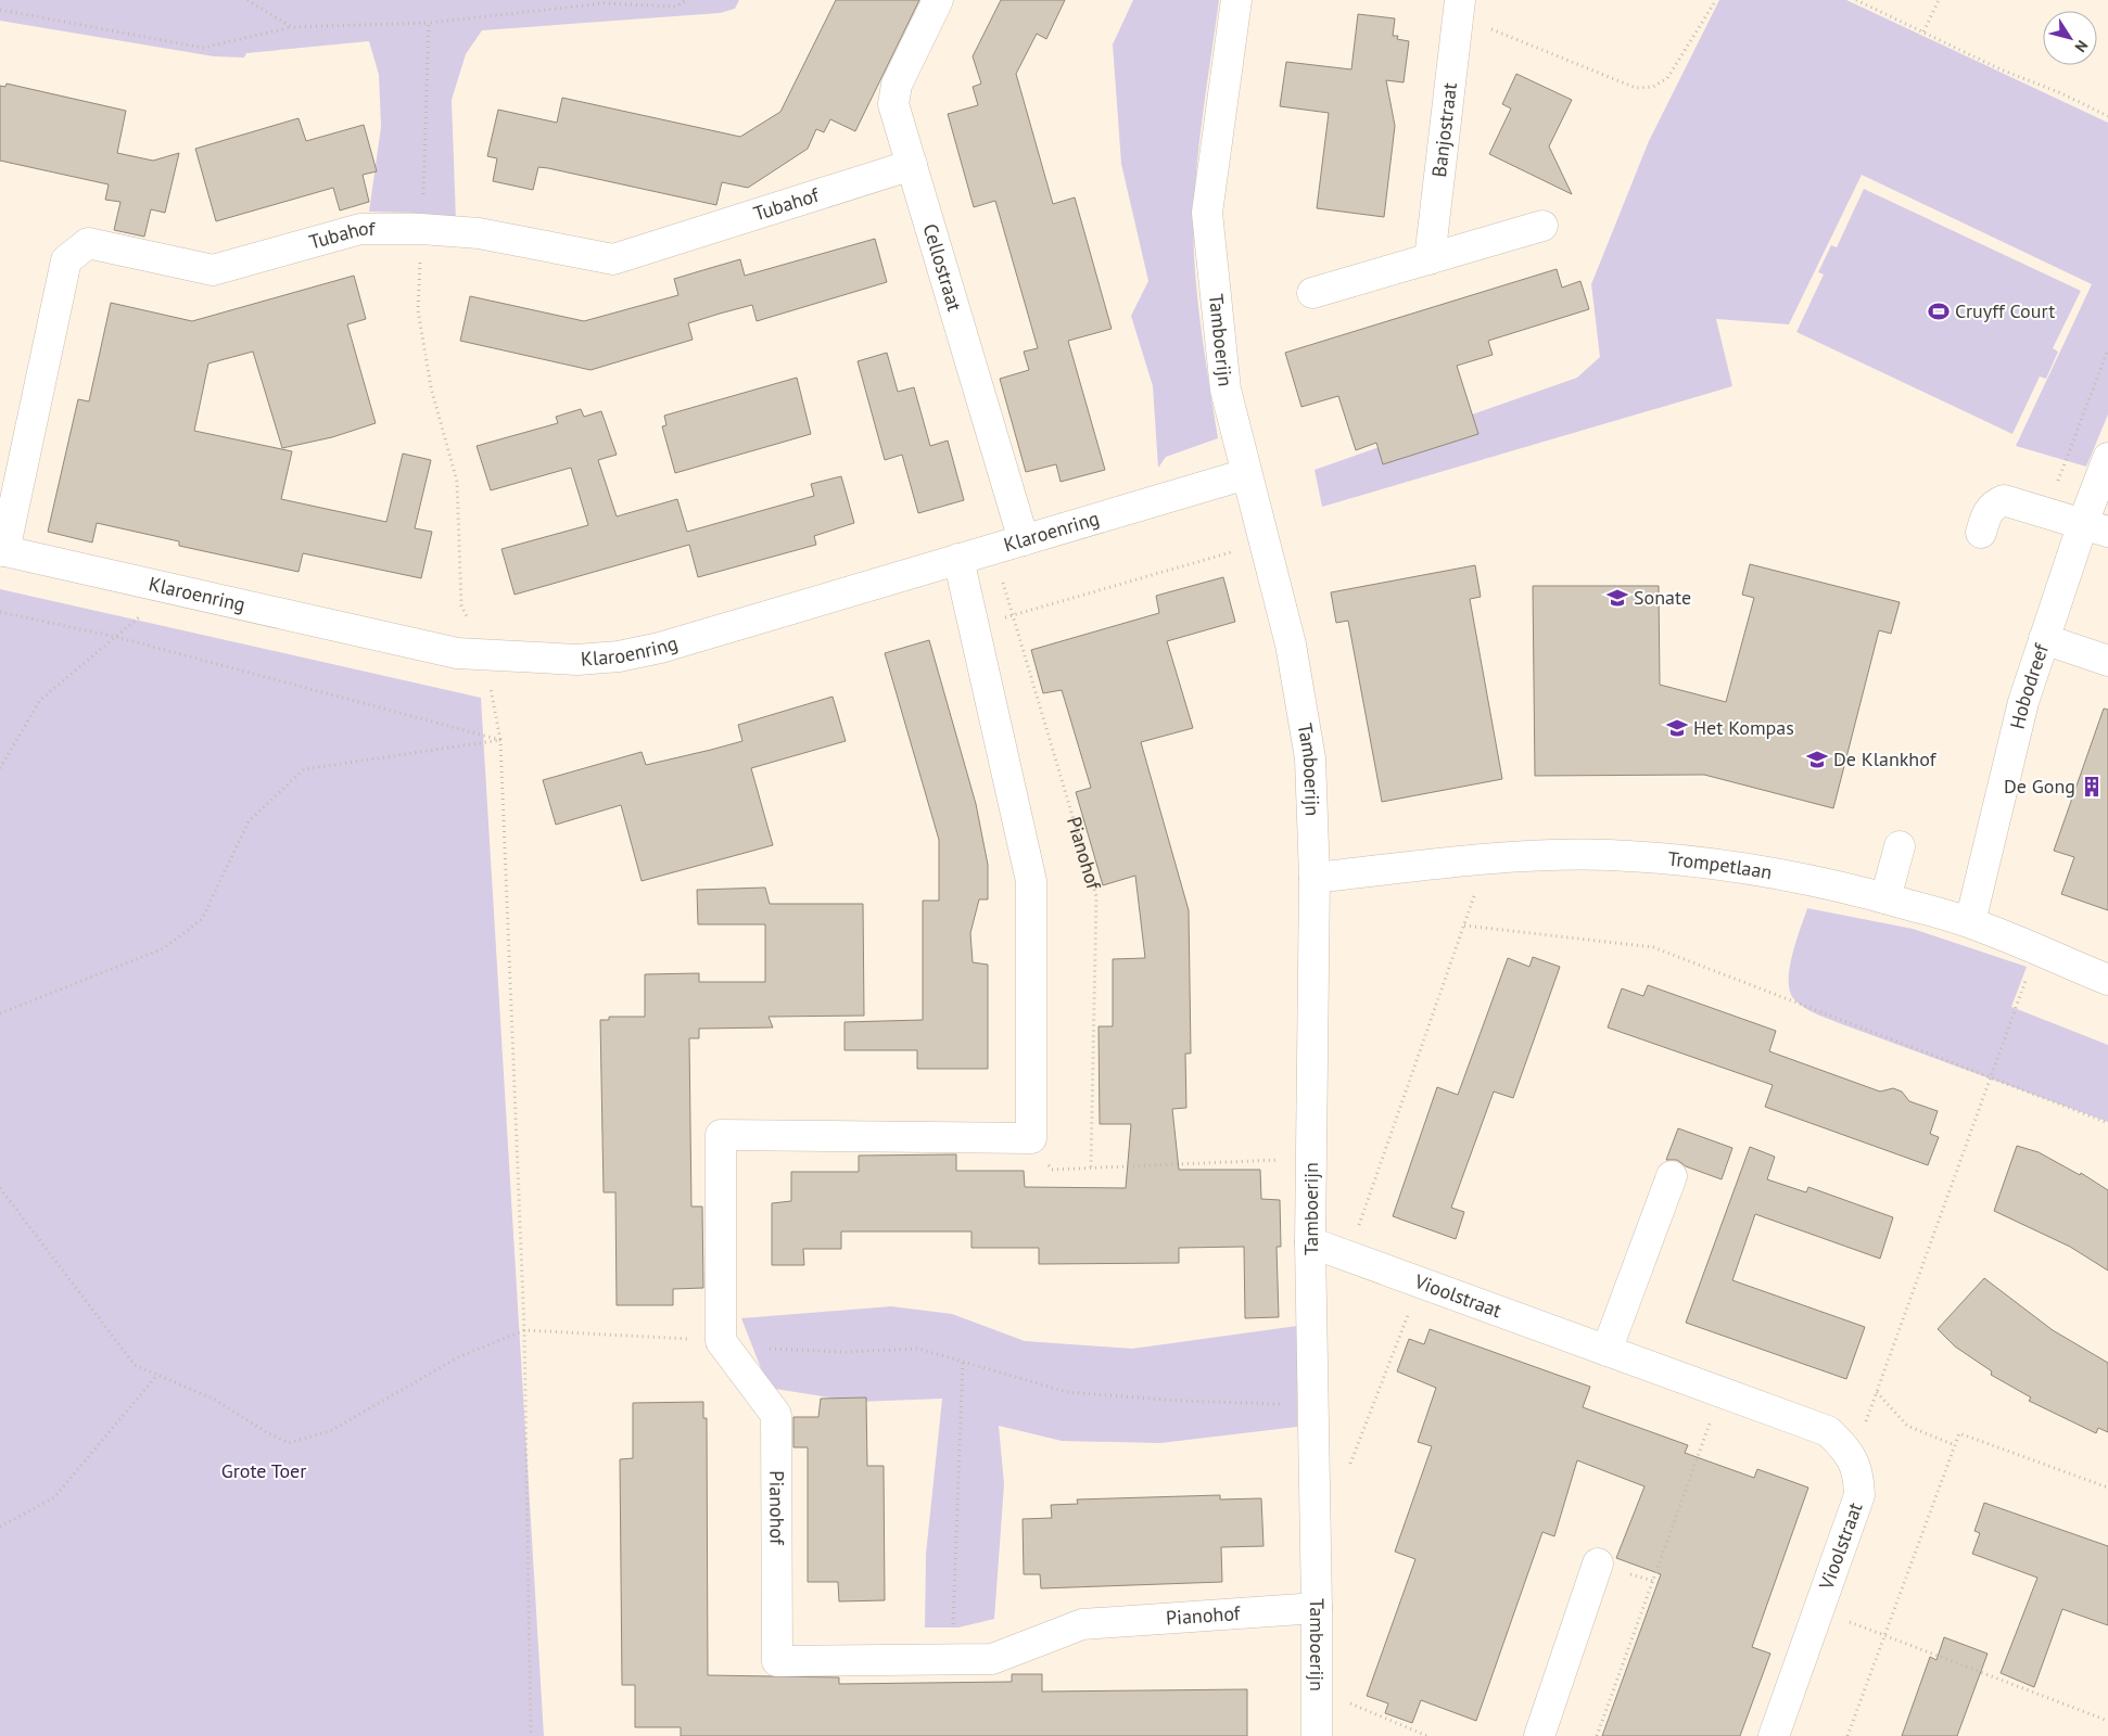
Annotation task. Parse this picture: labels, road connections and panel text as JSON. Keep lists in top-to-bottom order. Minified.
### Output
{"streets":{"street":["Banjostraat","Tubahof","Cellostraat","Tamboerijn","Klaroenring","Hobodreef","Pianohof","Trompetlaan","Vioolstraat"]},"crossings":[["Tubahof","Cellostraat"],["Tubahof","Klaroenring"],["Cellostraat","Klaroenring"],["Tamboerijn","Klaroenring"],["Tamboerijn","Pianohof"],["Tamboerijn","Trompetlaan"],["Tamboerijn","Vioolstraat"],["Klaroenring","Pianohof"],["Hobodreef","Trompetlaan"]],"parks":["Grote Toer"],"places":{"sports":["Cruyff Court"],"school or university":["Sonate","Het Kompas","De Klankhof"],"building":["De Gong"]},"north":"bottom right"}
